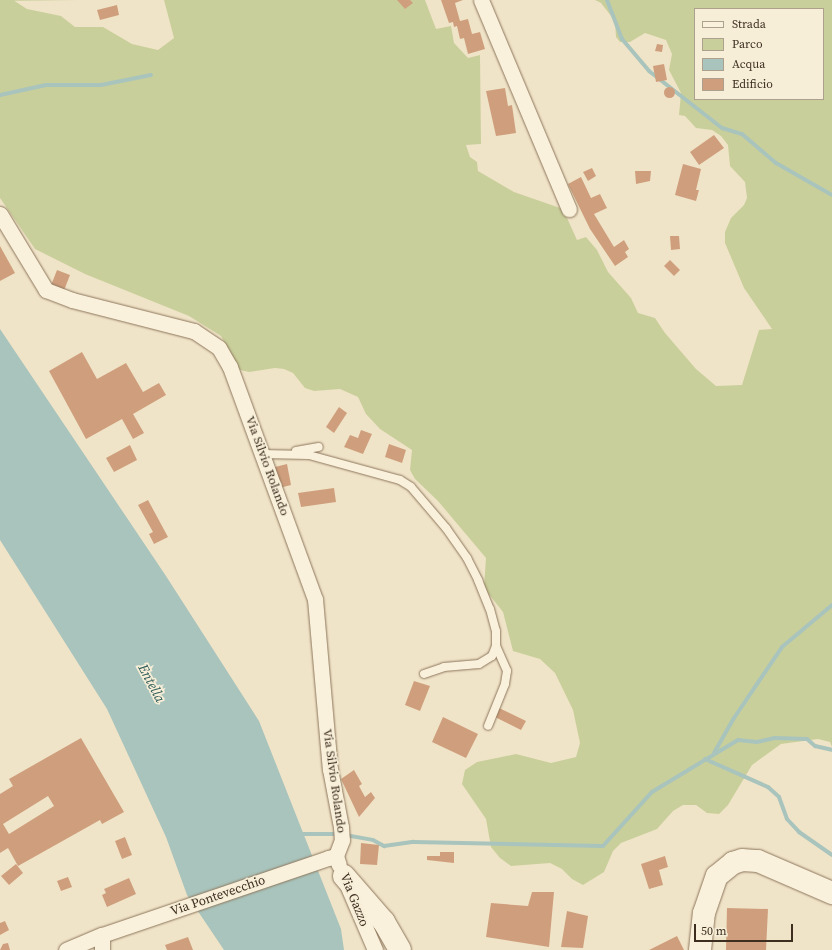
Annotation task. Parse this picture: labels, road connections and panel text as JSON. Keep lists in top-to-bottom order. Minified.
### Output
{"streets":{"street":["Via Silvio Rolando","Via Pontevecchio","Via Gazzo"]},"crossings":[["Via Silvio Rolando","Via Pontevecchio"],["Via Silvio Rolando","Via Gazzo"],["Via Pontevecchio","Via Gazzo"]],"water":["Entella"],"legend":["Strada","Parco","Acqua","Edificio"],"scale_bar":"50 m"}
